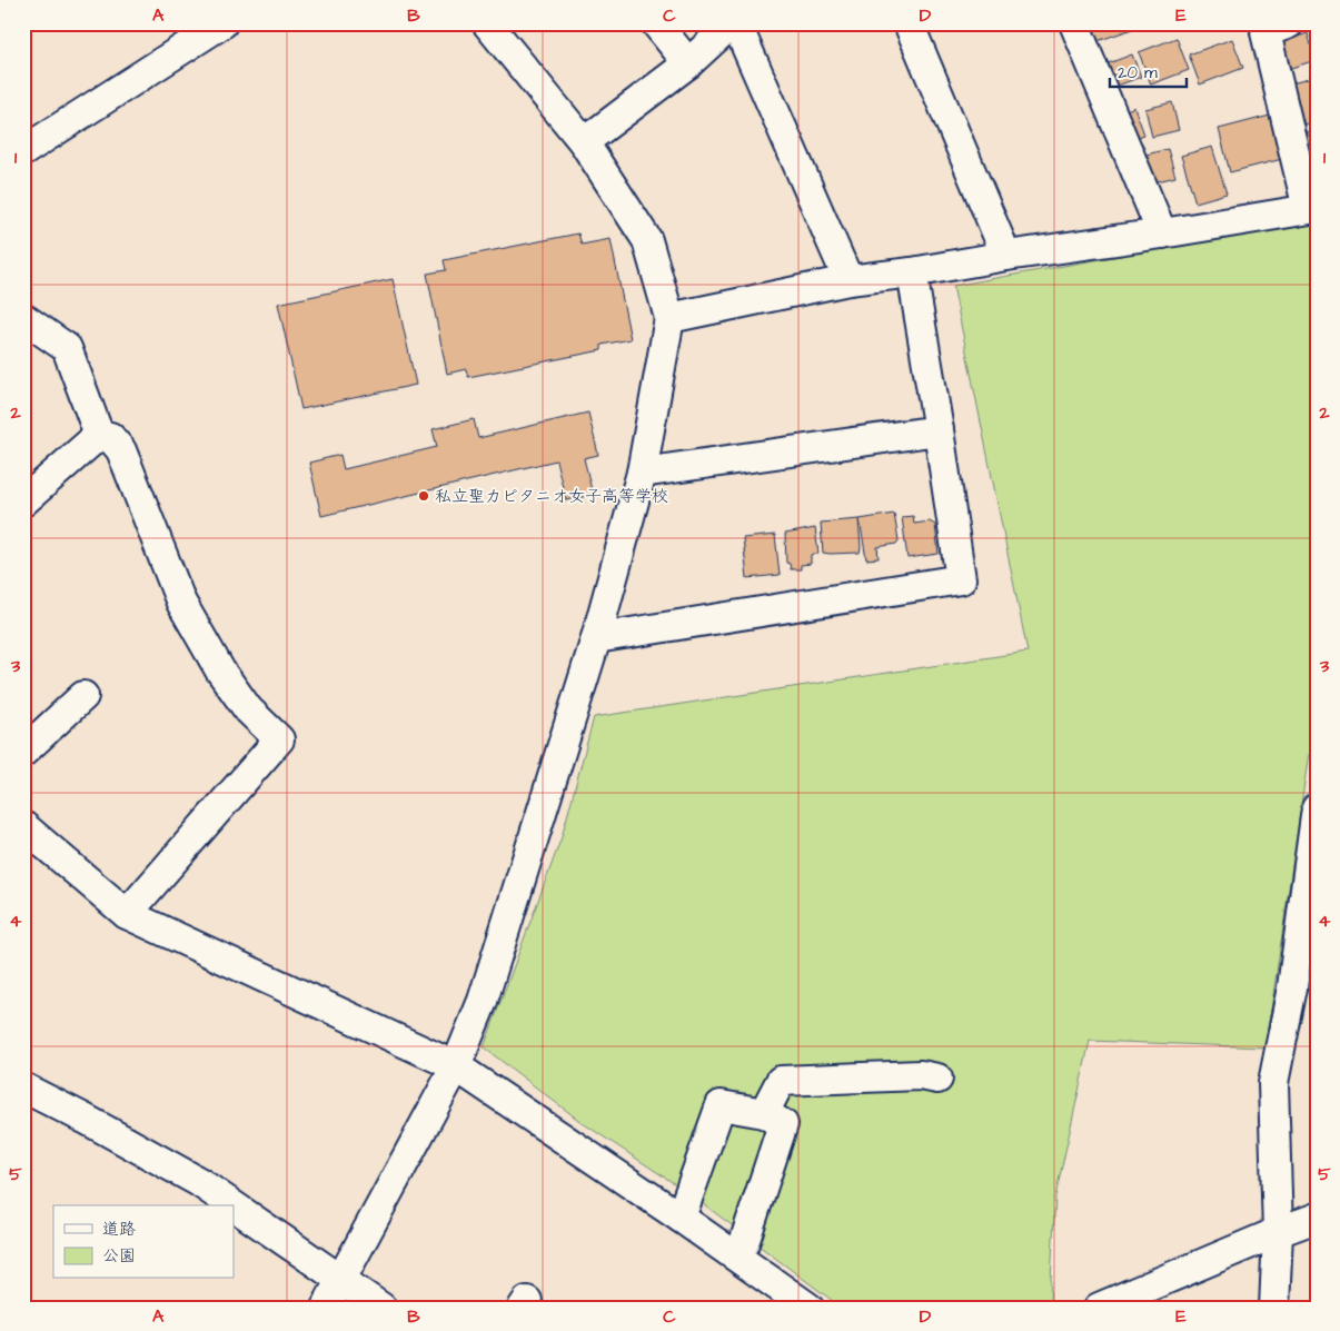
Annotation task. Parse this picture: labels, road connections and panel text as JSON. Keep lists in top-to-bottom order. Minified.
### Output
{"places":["私立聖カピタニオ女子高等学校"],"legend":["道路","公園"],"scale_bar":"20 m","grid":{"columns":["A","B","C","D","E"],"rows":["1","2","3","4","5"]}}
